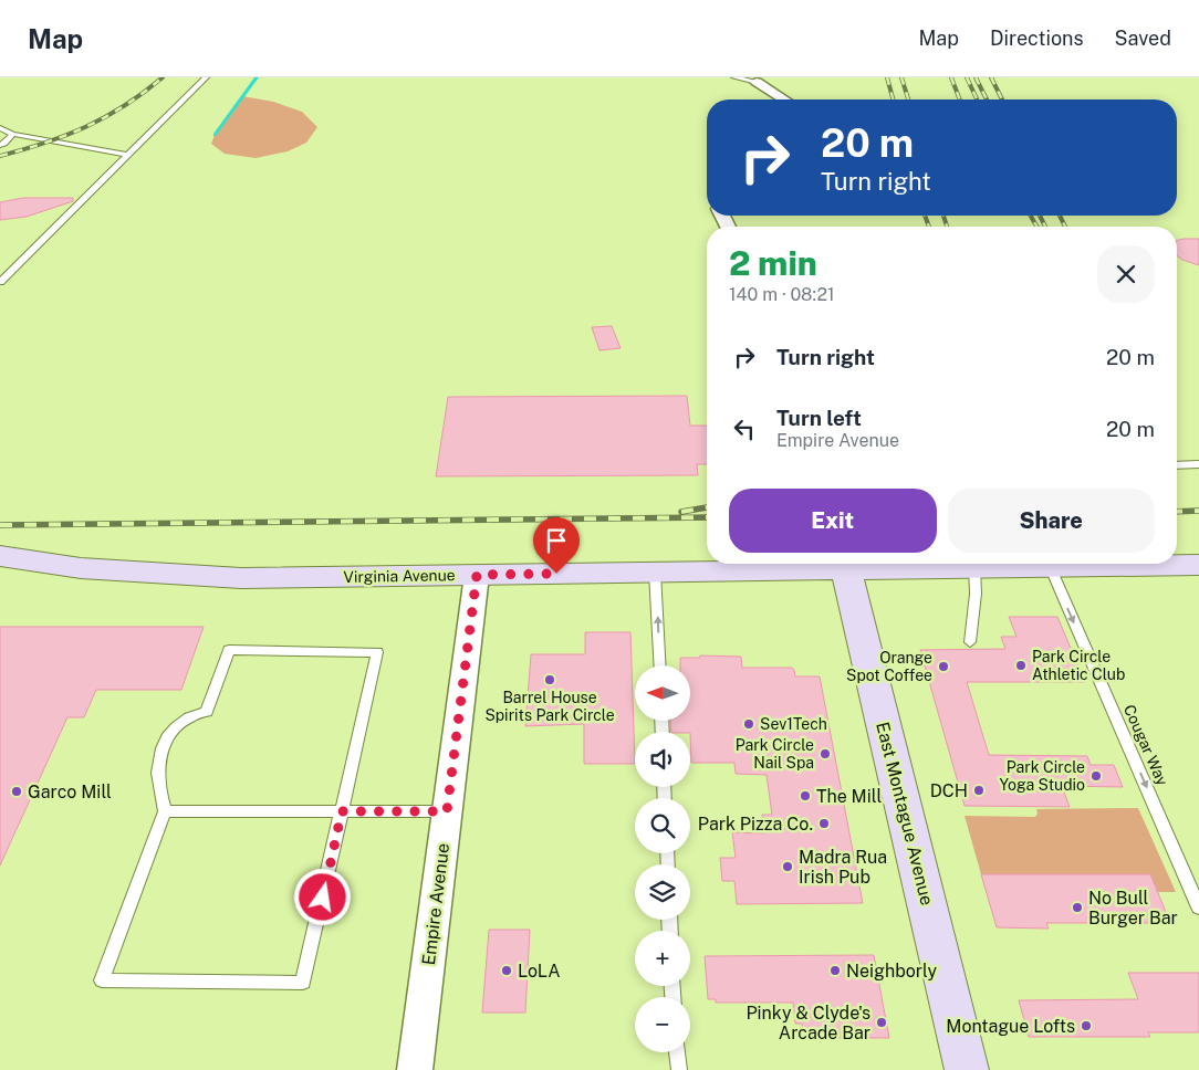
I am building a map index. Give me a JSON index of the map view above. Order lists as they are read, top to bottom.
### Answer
{
  "streets": {
    "street": ["Virginia Avenue", "East Montague Avenue", "Empire Avenue"],
    "lane": ["Cougar Way"]
  },
  "crossings": [
    ["Virginia Avenue", "Cougar Way"],
    ["Virginia Avenue", "East Montague Avenue"],
    ["Virginia Avenue", "Empire Avenue"]
  ],
  "one_way": ["Cougar Way"],
  "places": [
    "Park Circle Athletic Club",
    "Orange Spot Coffee",
    "Barrel House Spirits Park Circle",
    "Sev1Tech",
    "Park Circle Nail Spa",
    "Park Circle Yoga Studio",
    "DCH",
    "Garco Mill",
    "The Mill",
    "Park Pizza Co.",
    "Madra Rua Irish Pub",
    "No Bull Burger Bar",
    "LoLA",
    "Neighborly",
    "Pinky & Clyde's Arcade Bar",
    "Montague Lofts"
  ],
  "north": "left",
  "page": {
    "header": "Map",
    "nav": ["Map", "Directions", "Saved"],
    "turn": ["20 m", "Turn right"],
    "heading": ["2 min", "140 m · 08:21"],
    "list": [
      {
        "name": "Turn right",
        "value": "20 m"
      },
      {
        "name": "Turn left",
        "note": "Empire Avenue",
        "value": "20 m"
      }
    ],
    "buttons": ["Exit", "Share"],
    "map_buttons": ["+", "−"]
  }
}
